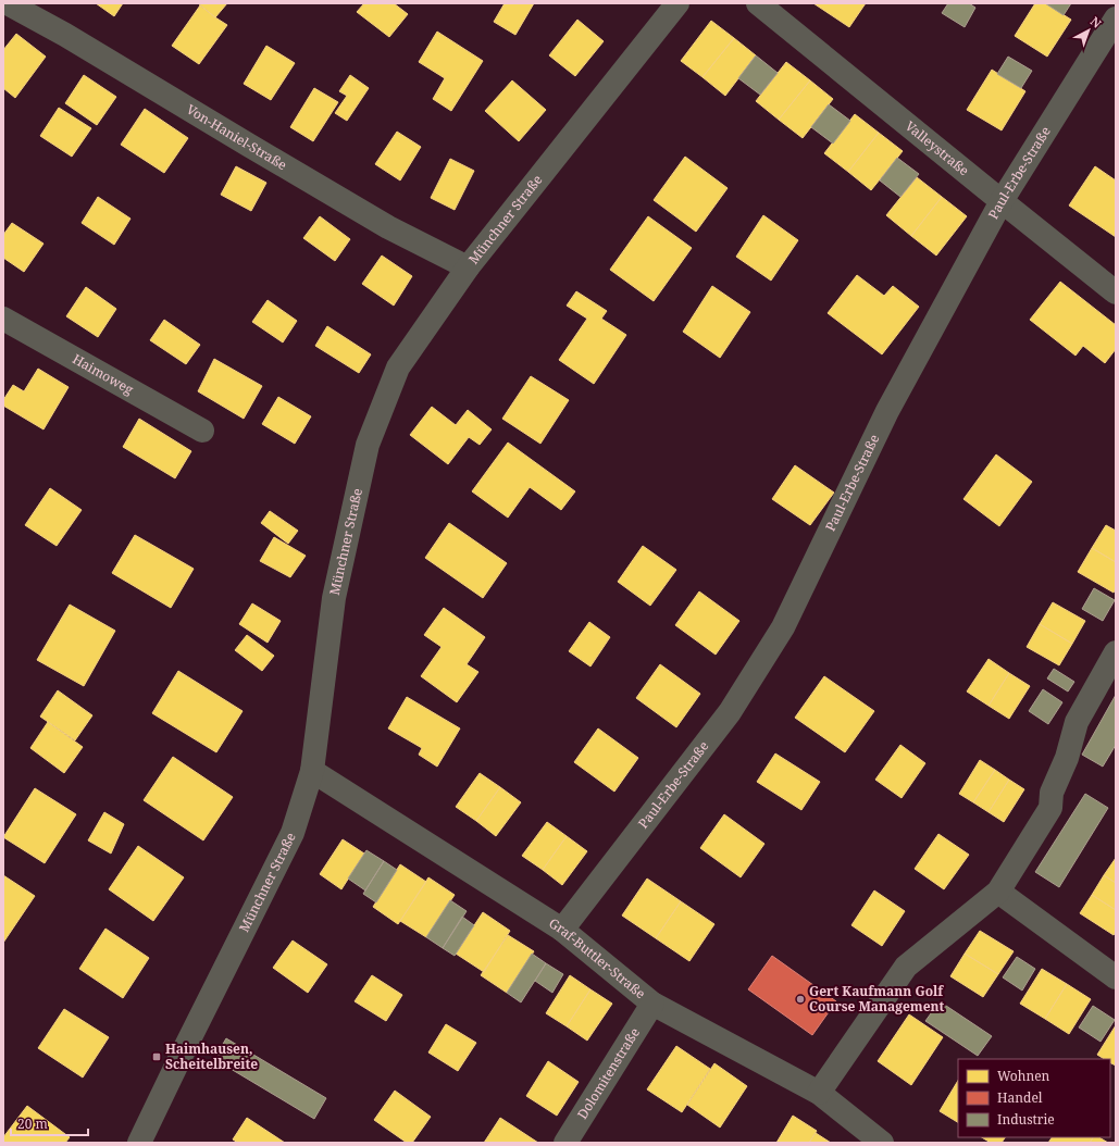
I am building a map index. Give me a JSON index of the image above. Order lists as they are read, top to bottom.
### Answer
{
  "streets": {
    "street": [
      "Von-Haniel-Straße",
      "Valleystraße",
      "Paul-Erbe-Straße",
      "Münchner Straße",
      "Haimoweg",
      "Graf-Buttler-Straße",
      "Dolomitenstraße"
    ]
  },
  "crossings": [
    ["Von-Haniel-Straße", "Münchner Straße"],
    ["Valleystraße", "Paul-Erbe-Straße"],
    ["Paul-Erbe-Straße", "Graf-Buttler-Straße"],
    ["Münchner Straße", "Graf-Buttler-Straße"],
    ["Graf-Buttler-Straße", "Dolomitenstraße"]
  ],
  "places": {
    "other": ["Gert Kaufmann Golf Course Management"],
    "transit": ["Haimhausen, Scheitelbreite"]
  },
  "legend": ["Wohnen", "Handel", "Industrie"],
  "scale_bar": "20 m",
  "north": "top right"
}
